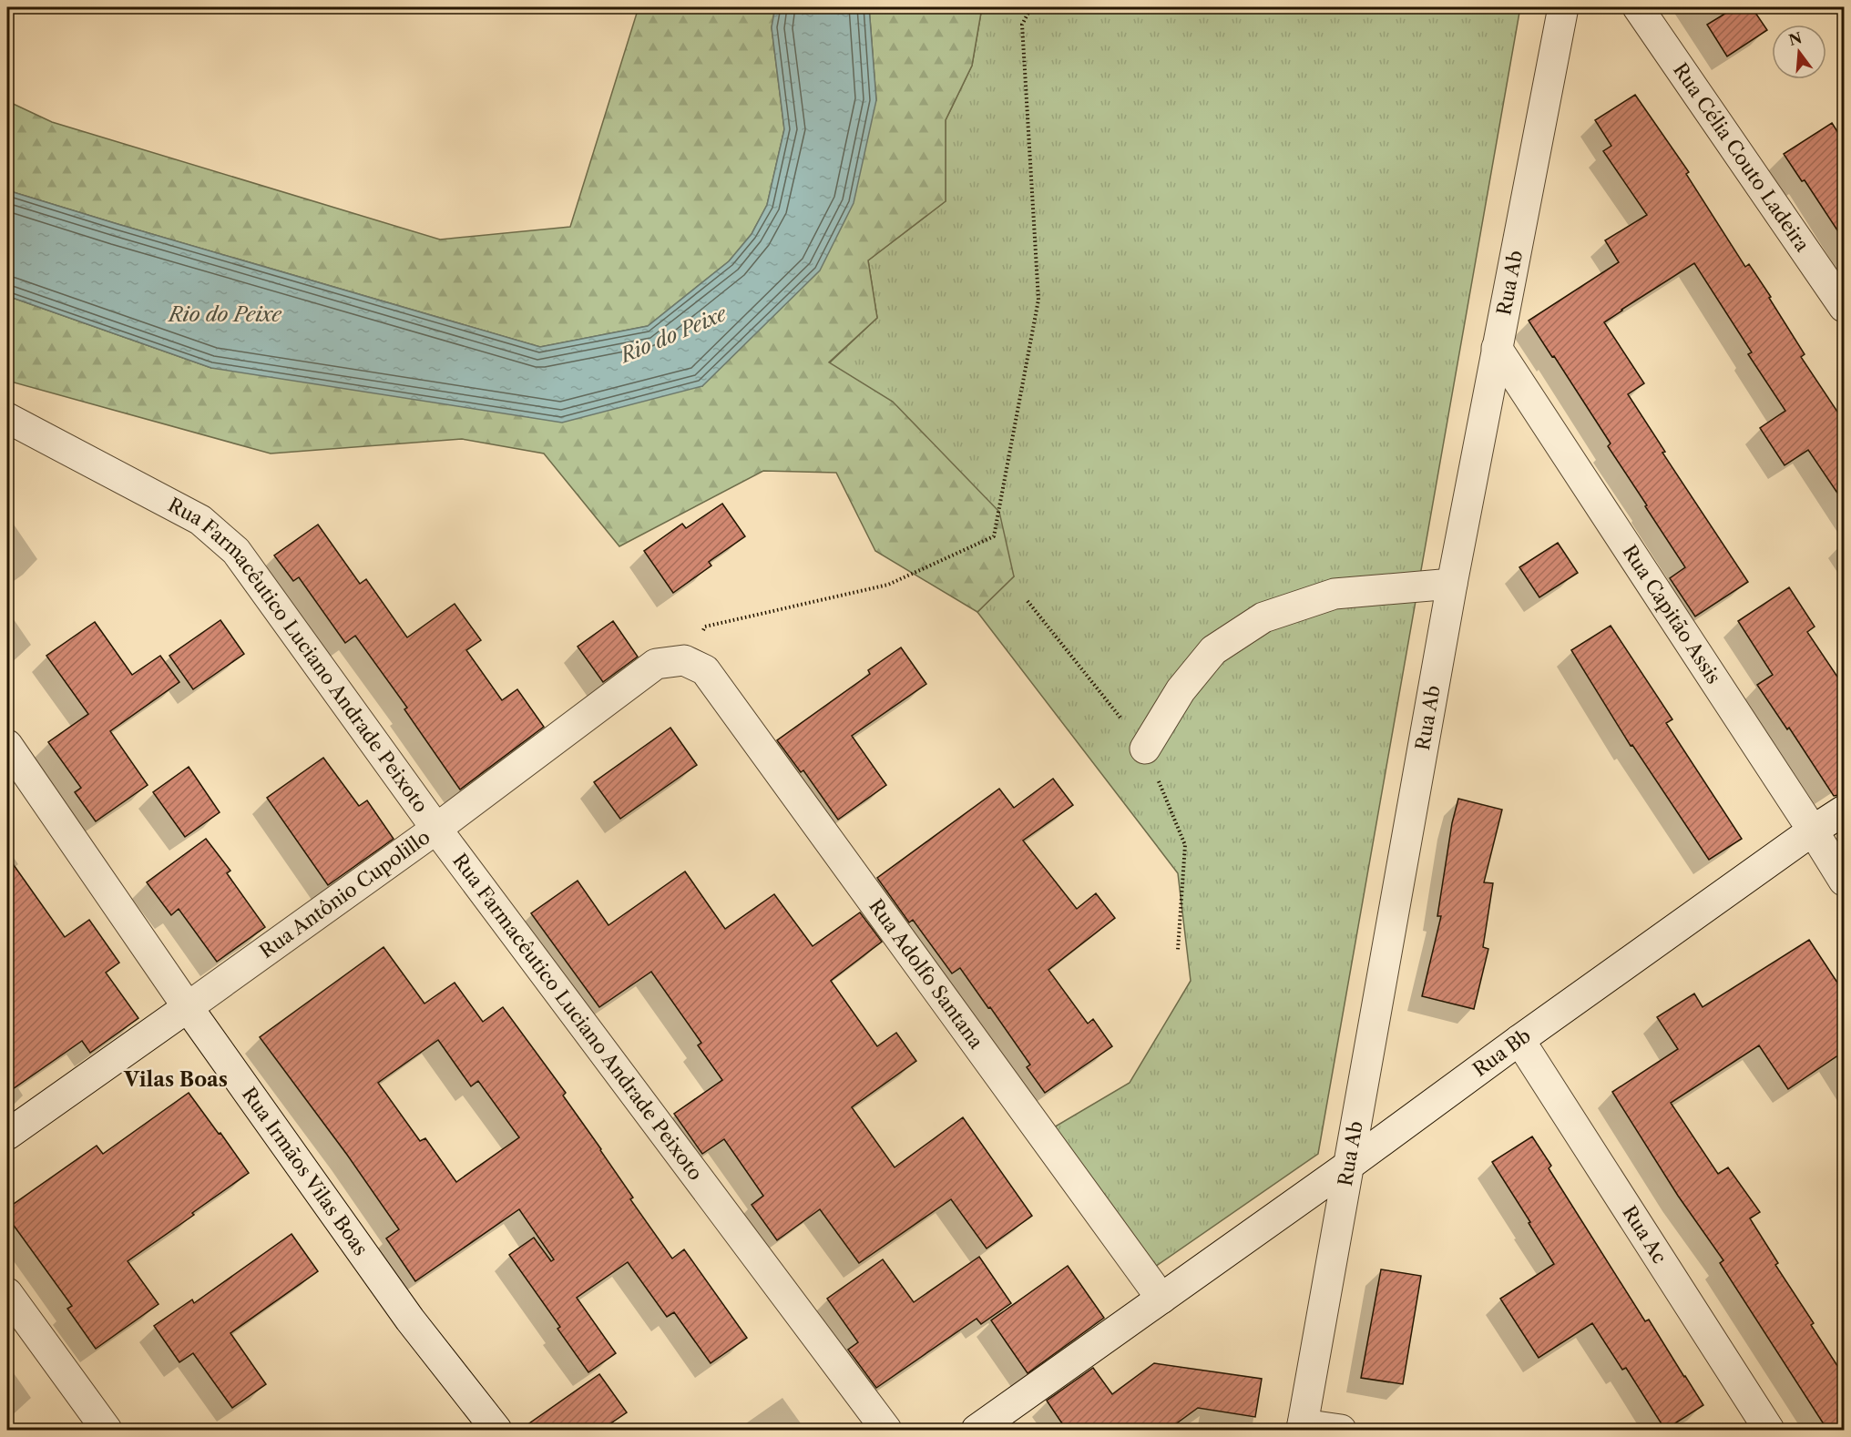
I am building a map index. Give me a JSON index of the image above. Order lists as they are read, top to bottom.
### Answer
{
  "streets": {
    "street": [
      "Rua Célia Couto Ladeira",
      "Rua Ab",
      "Rua Capitão Assis",
      "Rua Farmacêutico Luciano Andrade Peixoto",
      "Rua Antônio Cupolillo",
      "Rua Adolfo Santana",
      "Rua Bb",
      "Rua Irmãos Vilas Boas",
      "Rua Ac"
    ]
  },
  "crossings": [
    ["Rua Ab", "Rua Capitão Assis"],
    ["Rua Ab", "Rua Bb"],
    ["Rua Capitão Assis", "Rua Bb"],
    ["Rua Farmacêutico Luciano Andrade Peixoto", "Rua Antônio Cupolillo"],
    ["Rua Antônio Cupolillo", "Rua Adolfo Santana"],
    ["Rua Antônio Cupolillo", "Rua Irmãos Vilas Boas"],
    ["Rua Adolfo Santana", "Rua Bb"],
    ["Rua Bb", "Rua Ac"]
  ],
  "districts": ["Vilas Boas"],
  "water": ["Rio do Peixe"],
  "north": "top"
}
